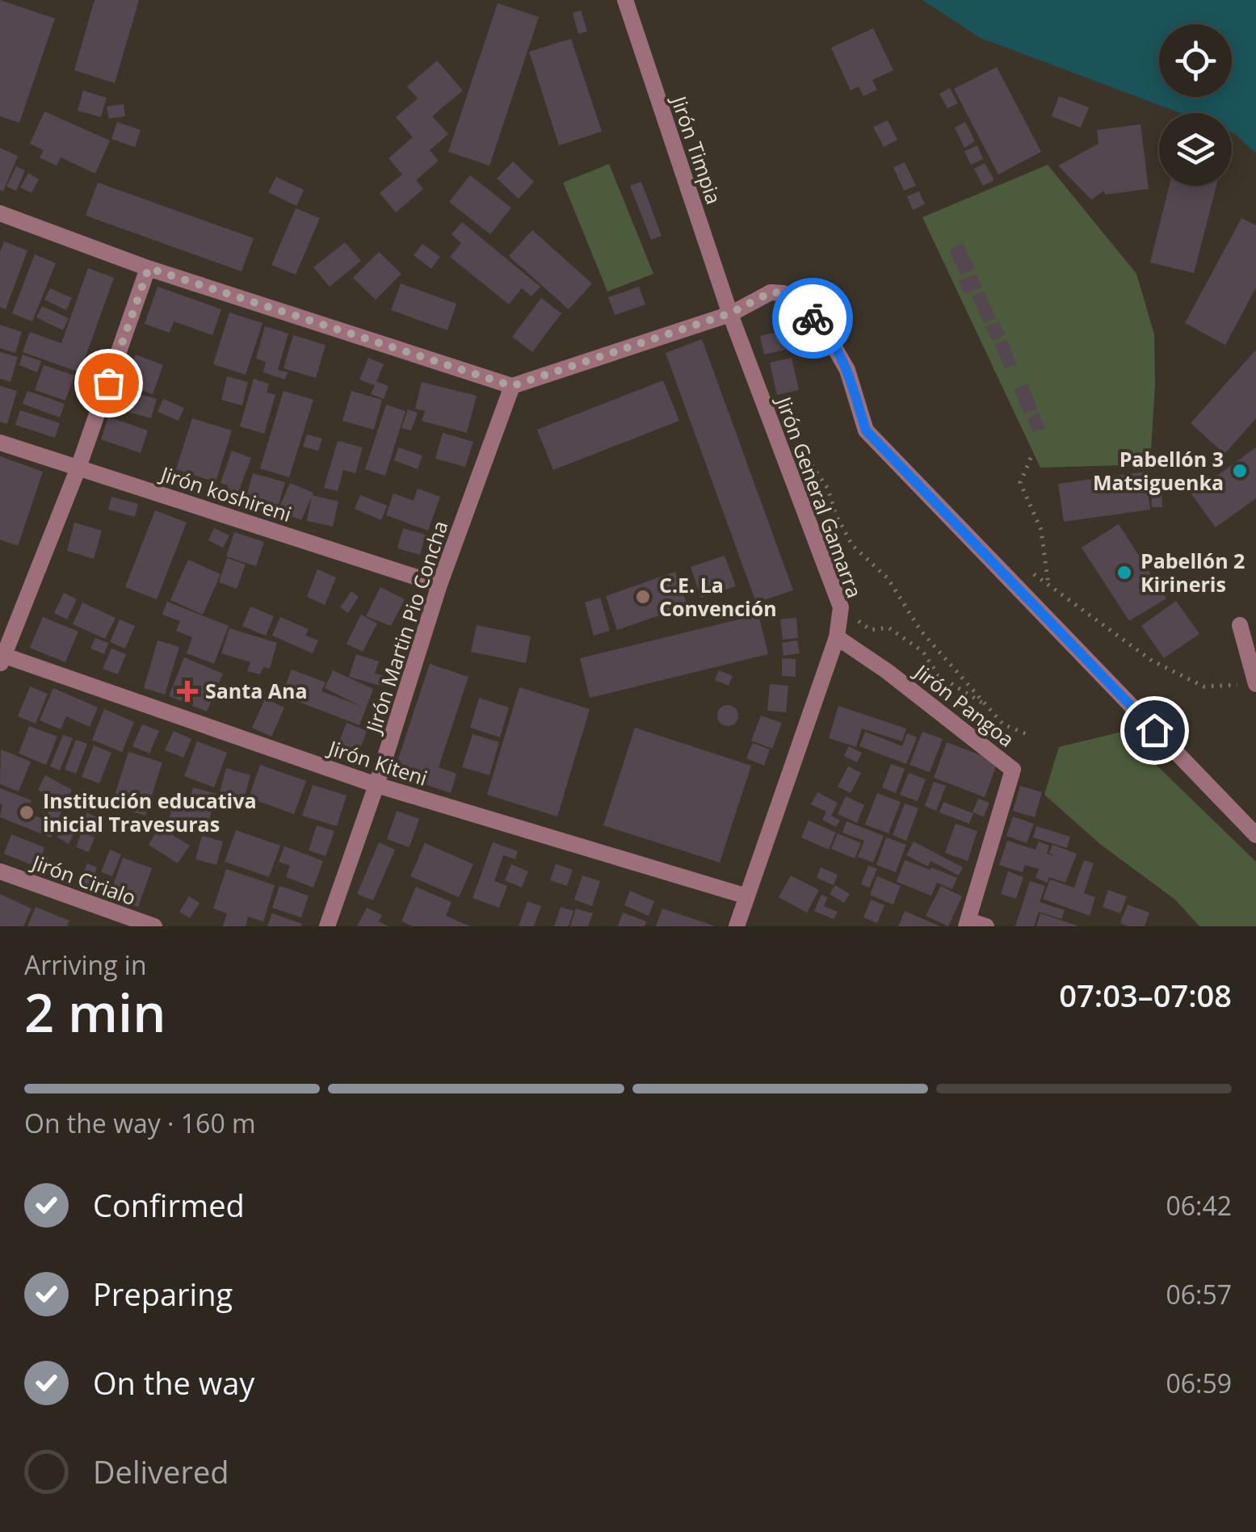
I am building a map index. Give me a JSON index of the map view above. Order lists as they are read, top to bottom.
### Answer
{
  "streets": {
    "street": [
      "Jirón Timpia",
      "Jirón koshireni",
      "Jirón General Gamarra",
      "Jirón Martin Pio Concha",
      "Jirón Pangoa",
      "Jirón Kiteni",
      "Jirón Cirialo"
    ]
  },
  "crossings": [
    ["Jirón Timpia", "Jirón General Gamarra"],
    ["Jirón koshireni", "Jirón Martin Pio Concha"],
    ["Jirón General Gamarra", "Jirón Pangoa"],
    ["Jirón General Gamarra", "Jirón Kiteni"],
    ["Jirón Martin Pio Concha", "Jirón Kiteni"]
  ],
  "places": {
    "other": [
      "Pabellón 3 Matsiguenka",
      "Pabellón 2 Kirineris",
      "C.E. La Convención",
      "Institución educativa inicial Travesuras"
    ],
    "health": ["Santa Ana"]
  },
  "page": {
    "heading": ["2 min", "Arriving in", "07:03–07:08"],
    "bar": "On the way · 160 m",
    "list": [
      ["Confirmed", "06:42"],
      ["Preparing", "06:57"],
      ["On the way", "06:59"],
      "Delivered"
    ]
  }
}
